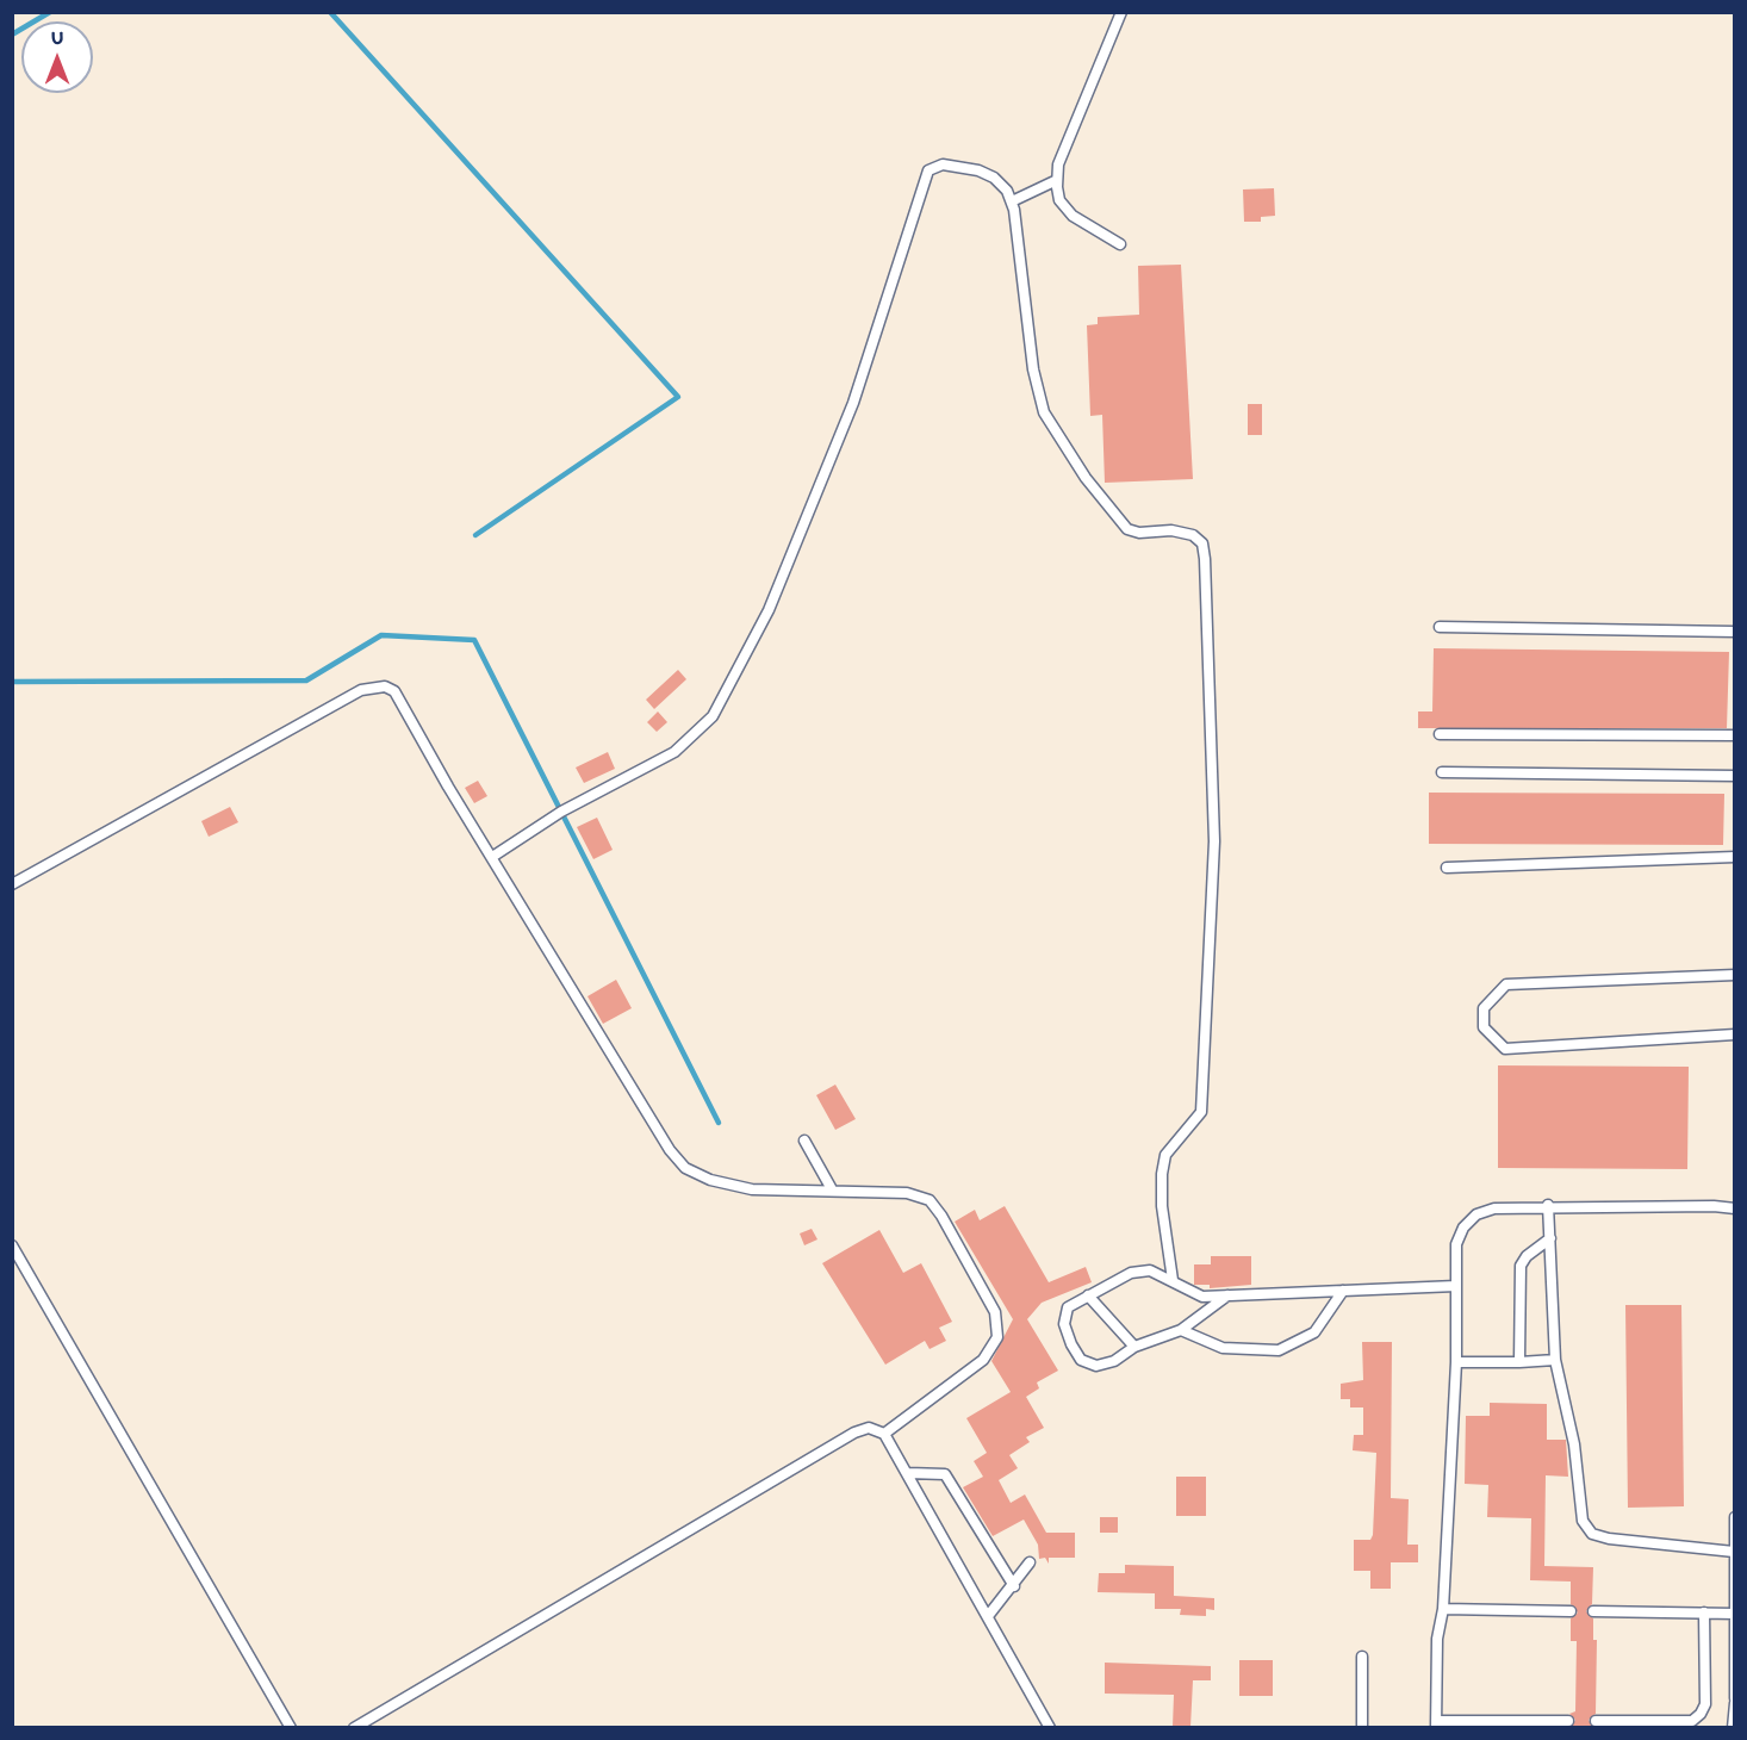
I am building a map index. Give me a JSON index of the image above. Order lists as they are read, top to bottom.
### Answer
{
  "north": "top"
}
